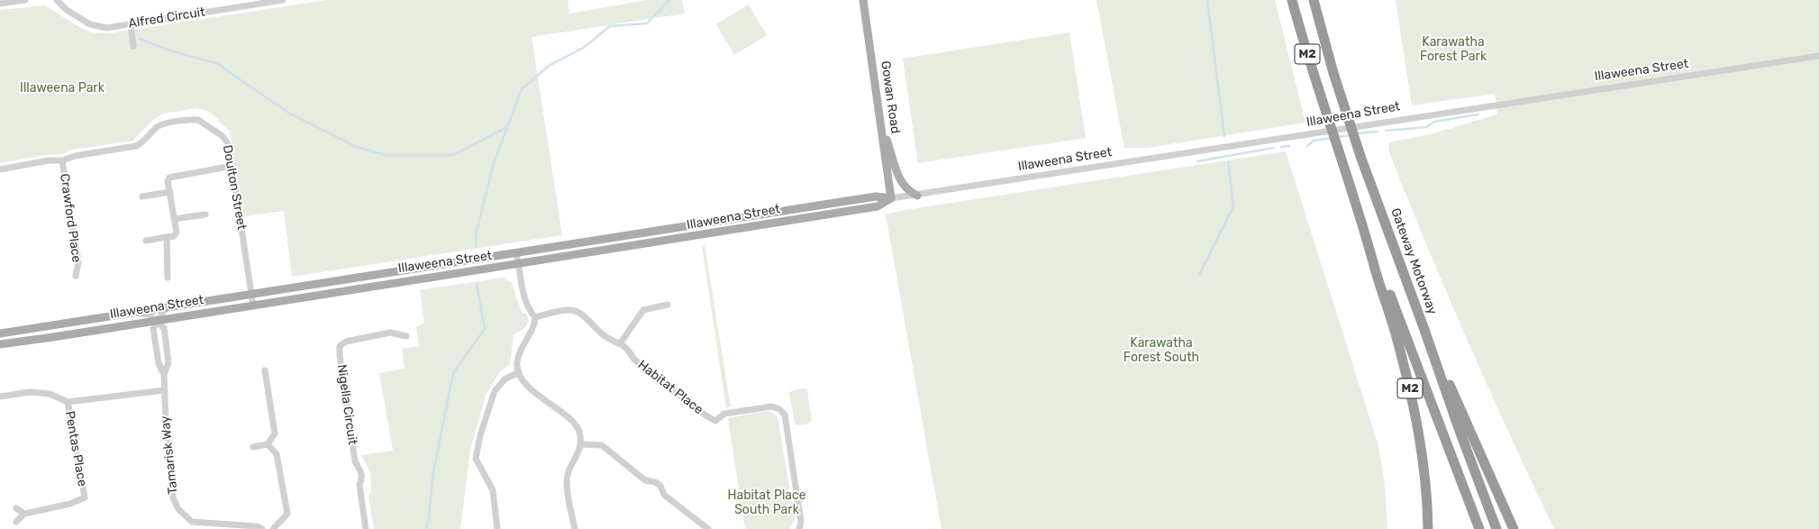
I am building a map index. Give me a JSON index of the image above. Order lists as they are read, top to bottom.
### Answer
{
  "streets": {
    "highway": ["M2", "Gateway Motorway"],
    "main road": ["Illaweena Street", "Gowan Road"],
    "street": [
      "Alfred Circuit",
      "Doulton Street",
      "Crawford Place",
      "Habitat Place",
      "Nigella Circuit",
      "Pentas Place",
      "Tamarisk Way"
    ]
  },
  "crossings": [
    ["Illaweena Street", "Gowan Road"],
    ["Illaweena Street", "Doulton Street"],
    ["Doulton Street", "Crawford Place"]
  ],
  "parks": [
    "Karawatha Forest Park",
    "Illaweena Park",
    "Karawatha Forest South",
    "Habitat Place South Park"
  ]
}
